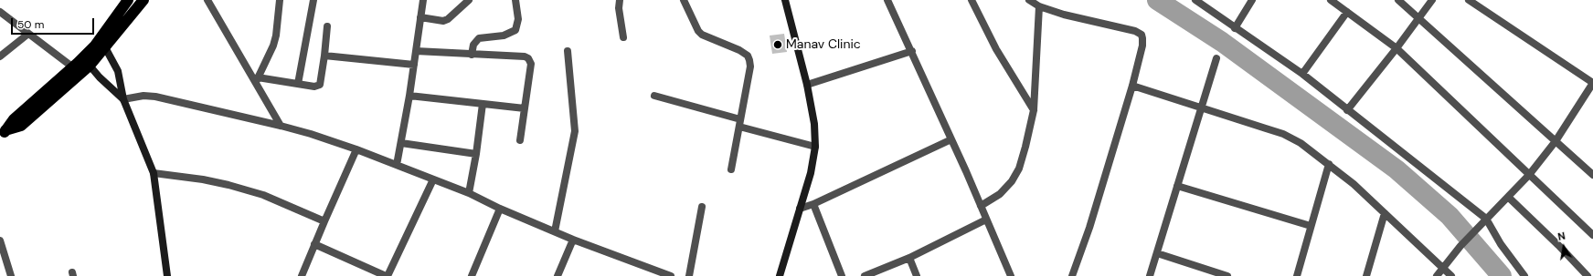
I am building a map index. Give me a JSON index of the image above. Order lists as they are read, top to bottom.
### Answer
{
  "places": ["Manav Clinic"],
  "scale_bar": "50 m",
  "north": "top"
}
